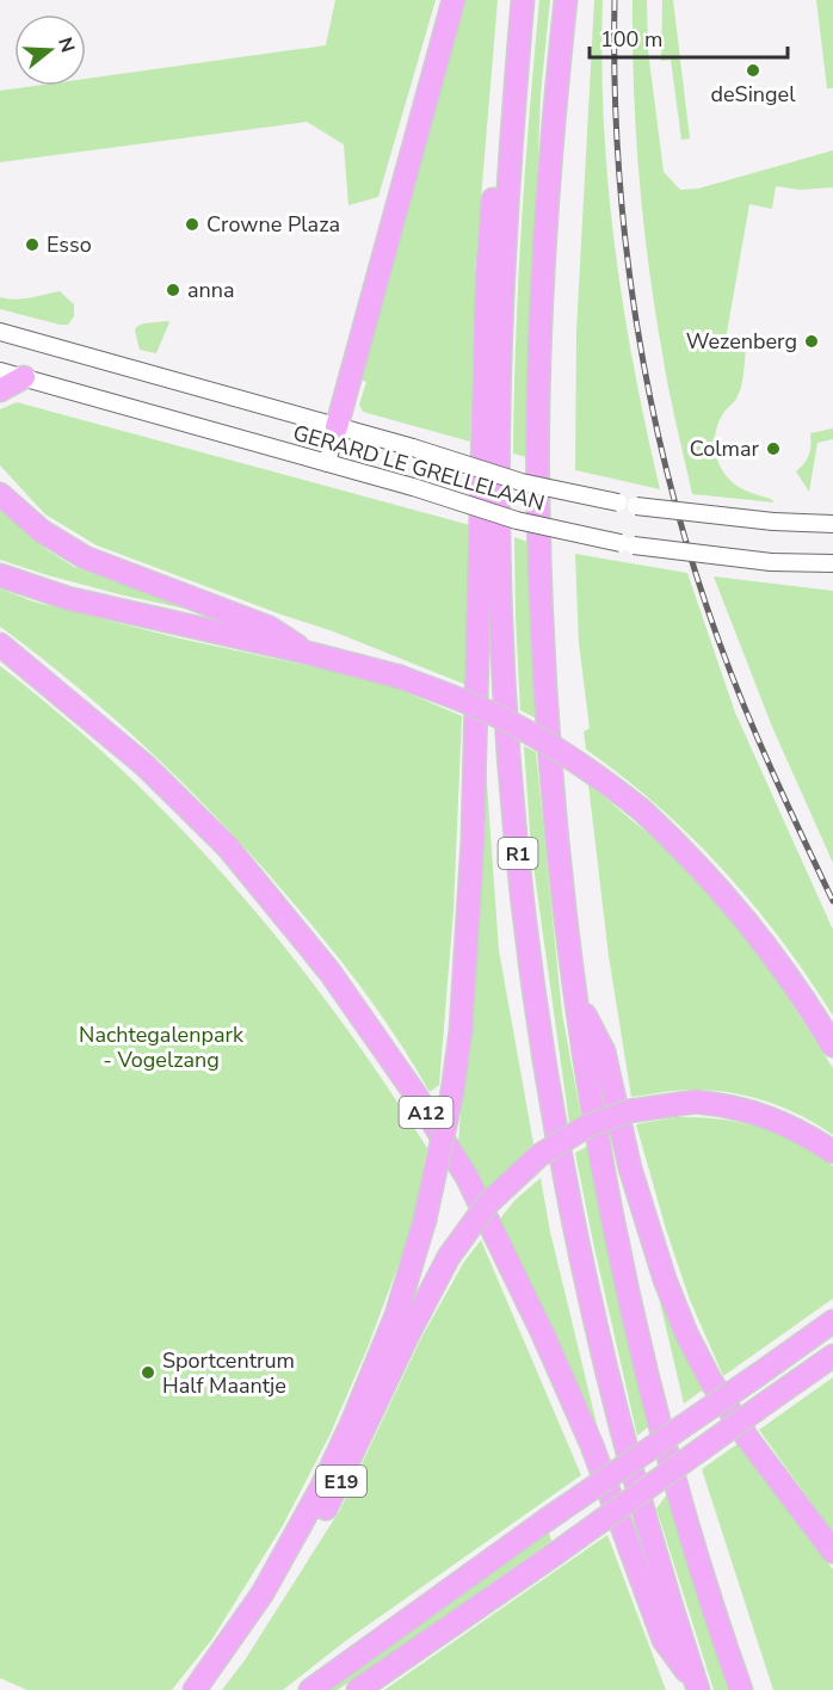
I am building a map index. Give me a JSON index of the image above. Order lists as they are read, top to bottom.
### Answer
{
  "streets": {
    "highway": ["R1", "A12", "E19"],
    "street": ["GERARD LE GRELLELAAN"]
  },
  "crossings": [
    ["R1", "A12"]
  ],
  "parks": ["Nachtegalenpark - Vogelzang"],
  "places": [
    "deSingel",
    "Crowne Plaza",
    "Esso",
    "anna",
    "Wezenberg",
    "Colmar",
    "Sportcentrum Half Maantje"
  ],
  "scale_bar": "100 m",
  "north": "right"
}
